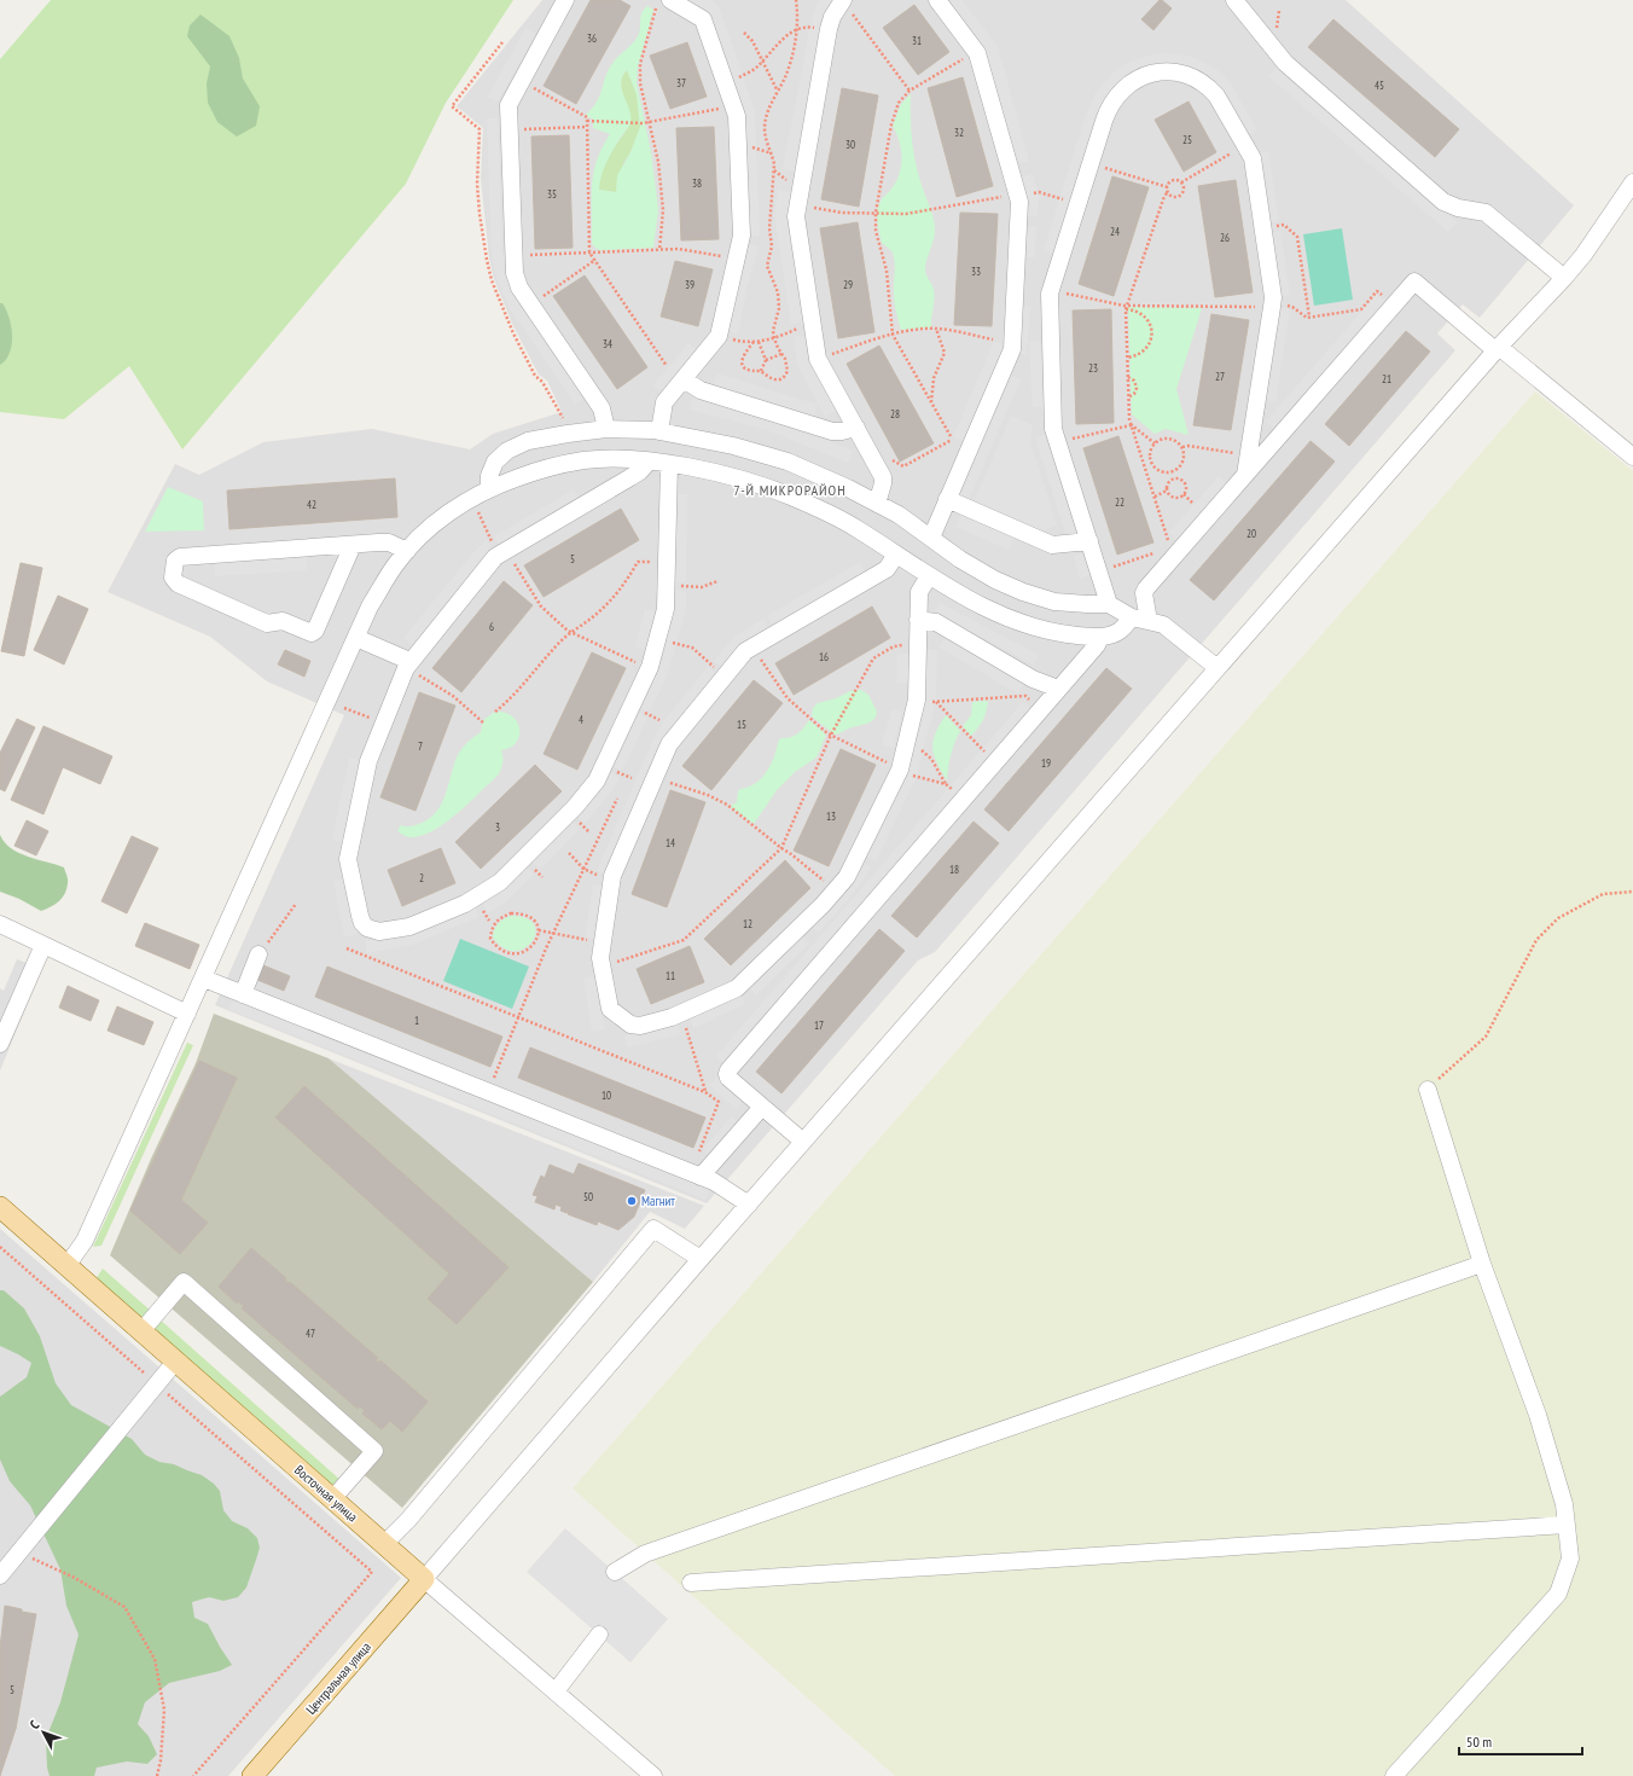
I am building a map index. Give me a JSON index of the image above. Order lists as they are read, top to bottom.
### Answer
{
  "streets": {
    "main road": ["Восточная улица", "Центральная улица"]
  },
  "crossings": [
    ["Восточная улица", "Центральная улица"]
  ],
  "districts": ["7-Й МИКРОРАЙОН"],
  "places": ["Магнит"],
  "house_numbers": [
    "36",
    "31",
    "37",
    "45",
    "32",
    "25",
    "30",
    "38",
    "35",
    "24",
    "26",
    "33",
    "39",
    "29",
    "34",
    "23",
    "27",
    "21",
    "28",
    "22",
    "42",
    "20",
    "5",
    "6",
    "16",
    "4",
    "15",
    "7",
    "19",
    "13",
    "3",
    "14",
    "18",
    "2",
    "12",
    "11",
    "1",
    "17",
    "10",
    "50",
    "47",
    "5"
  ],
  "scale_bar": "50 m",
  "north": "top left"
}
